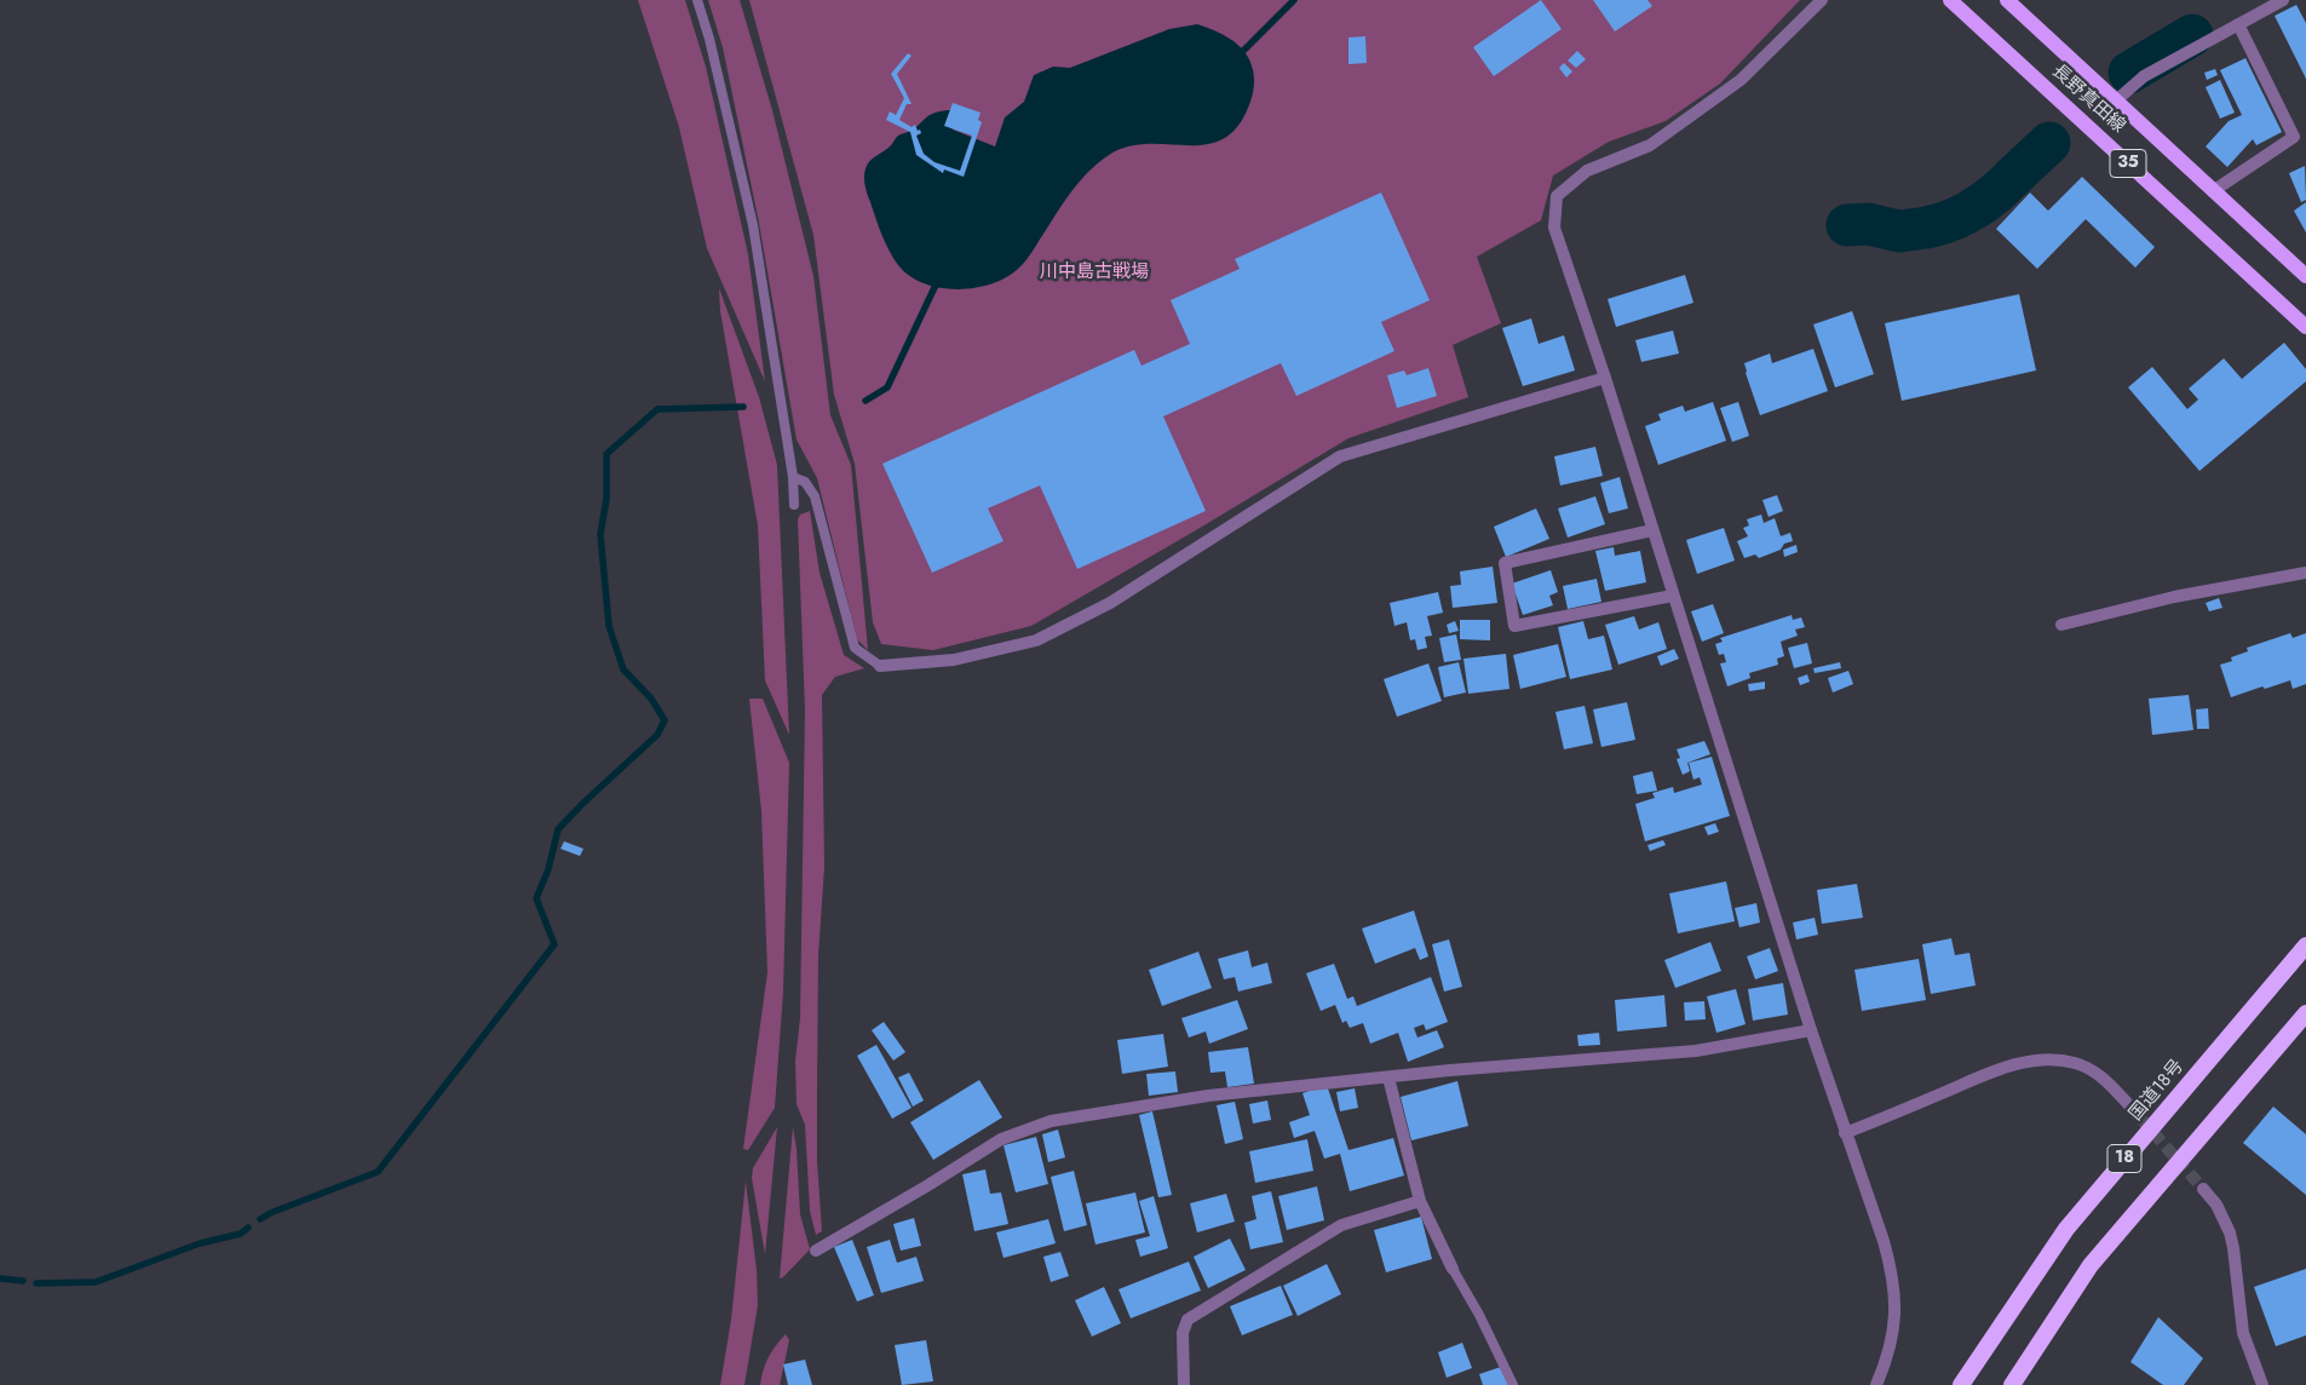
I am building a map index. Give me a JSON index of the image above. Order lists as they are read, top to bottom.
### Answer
{
  "streets": {
    "highway": ["国道18号", "18"],
    "main road": ["長野真田線", "35"]
  },
  "parks": ["川中島古戦場"]
}
